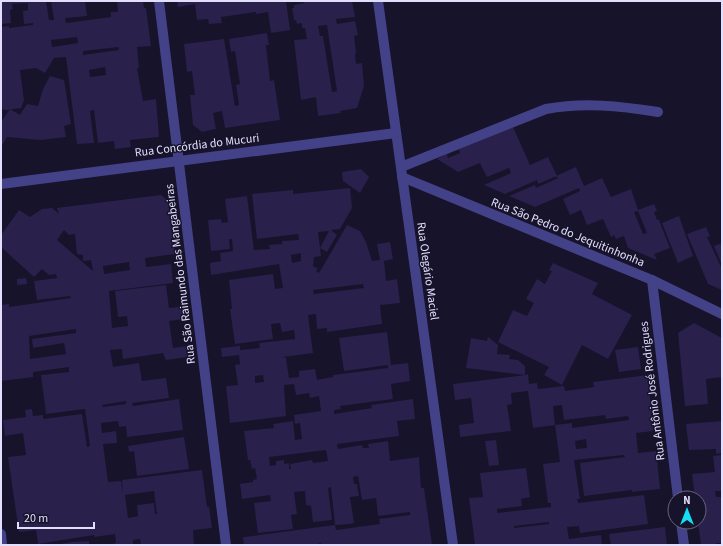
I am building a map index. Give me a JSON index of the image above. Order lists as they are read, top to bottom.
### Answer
{
  "streets": {
    "street": [
      "Rua Concórdia do Mucuri",
      "Rua São Pedro do Jequitinhonha",
      "Rua Olegário Maciel",
      "Rua São Raimundo das Mangabeiras",
      "Rua Antônio José Rodrigues"
    ]
  },
  "crossings": [
    ["Rua Concórdia do Mucuri", "Rua Olegário Maciel"],
    ["Rua Concórdia do Mucuri", "Rua São Raimundo das Mangabeiras"],
    ["Rua São Pedro do Jequitinhonha", "Rua Olegário Maciel"],
    ["Rua São Pedro do Jequitinhonha", "Rua Antônio José Rodrigues"]
  ],
  "scale_bar": "20 m",
  "north": "top"
}
